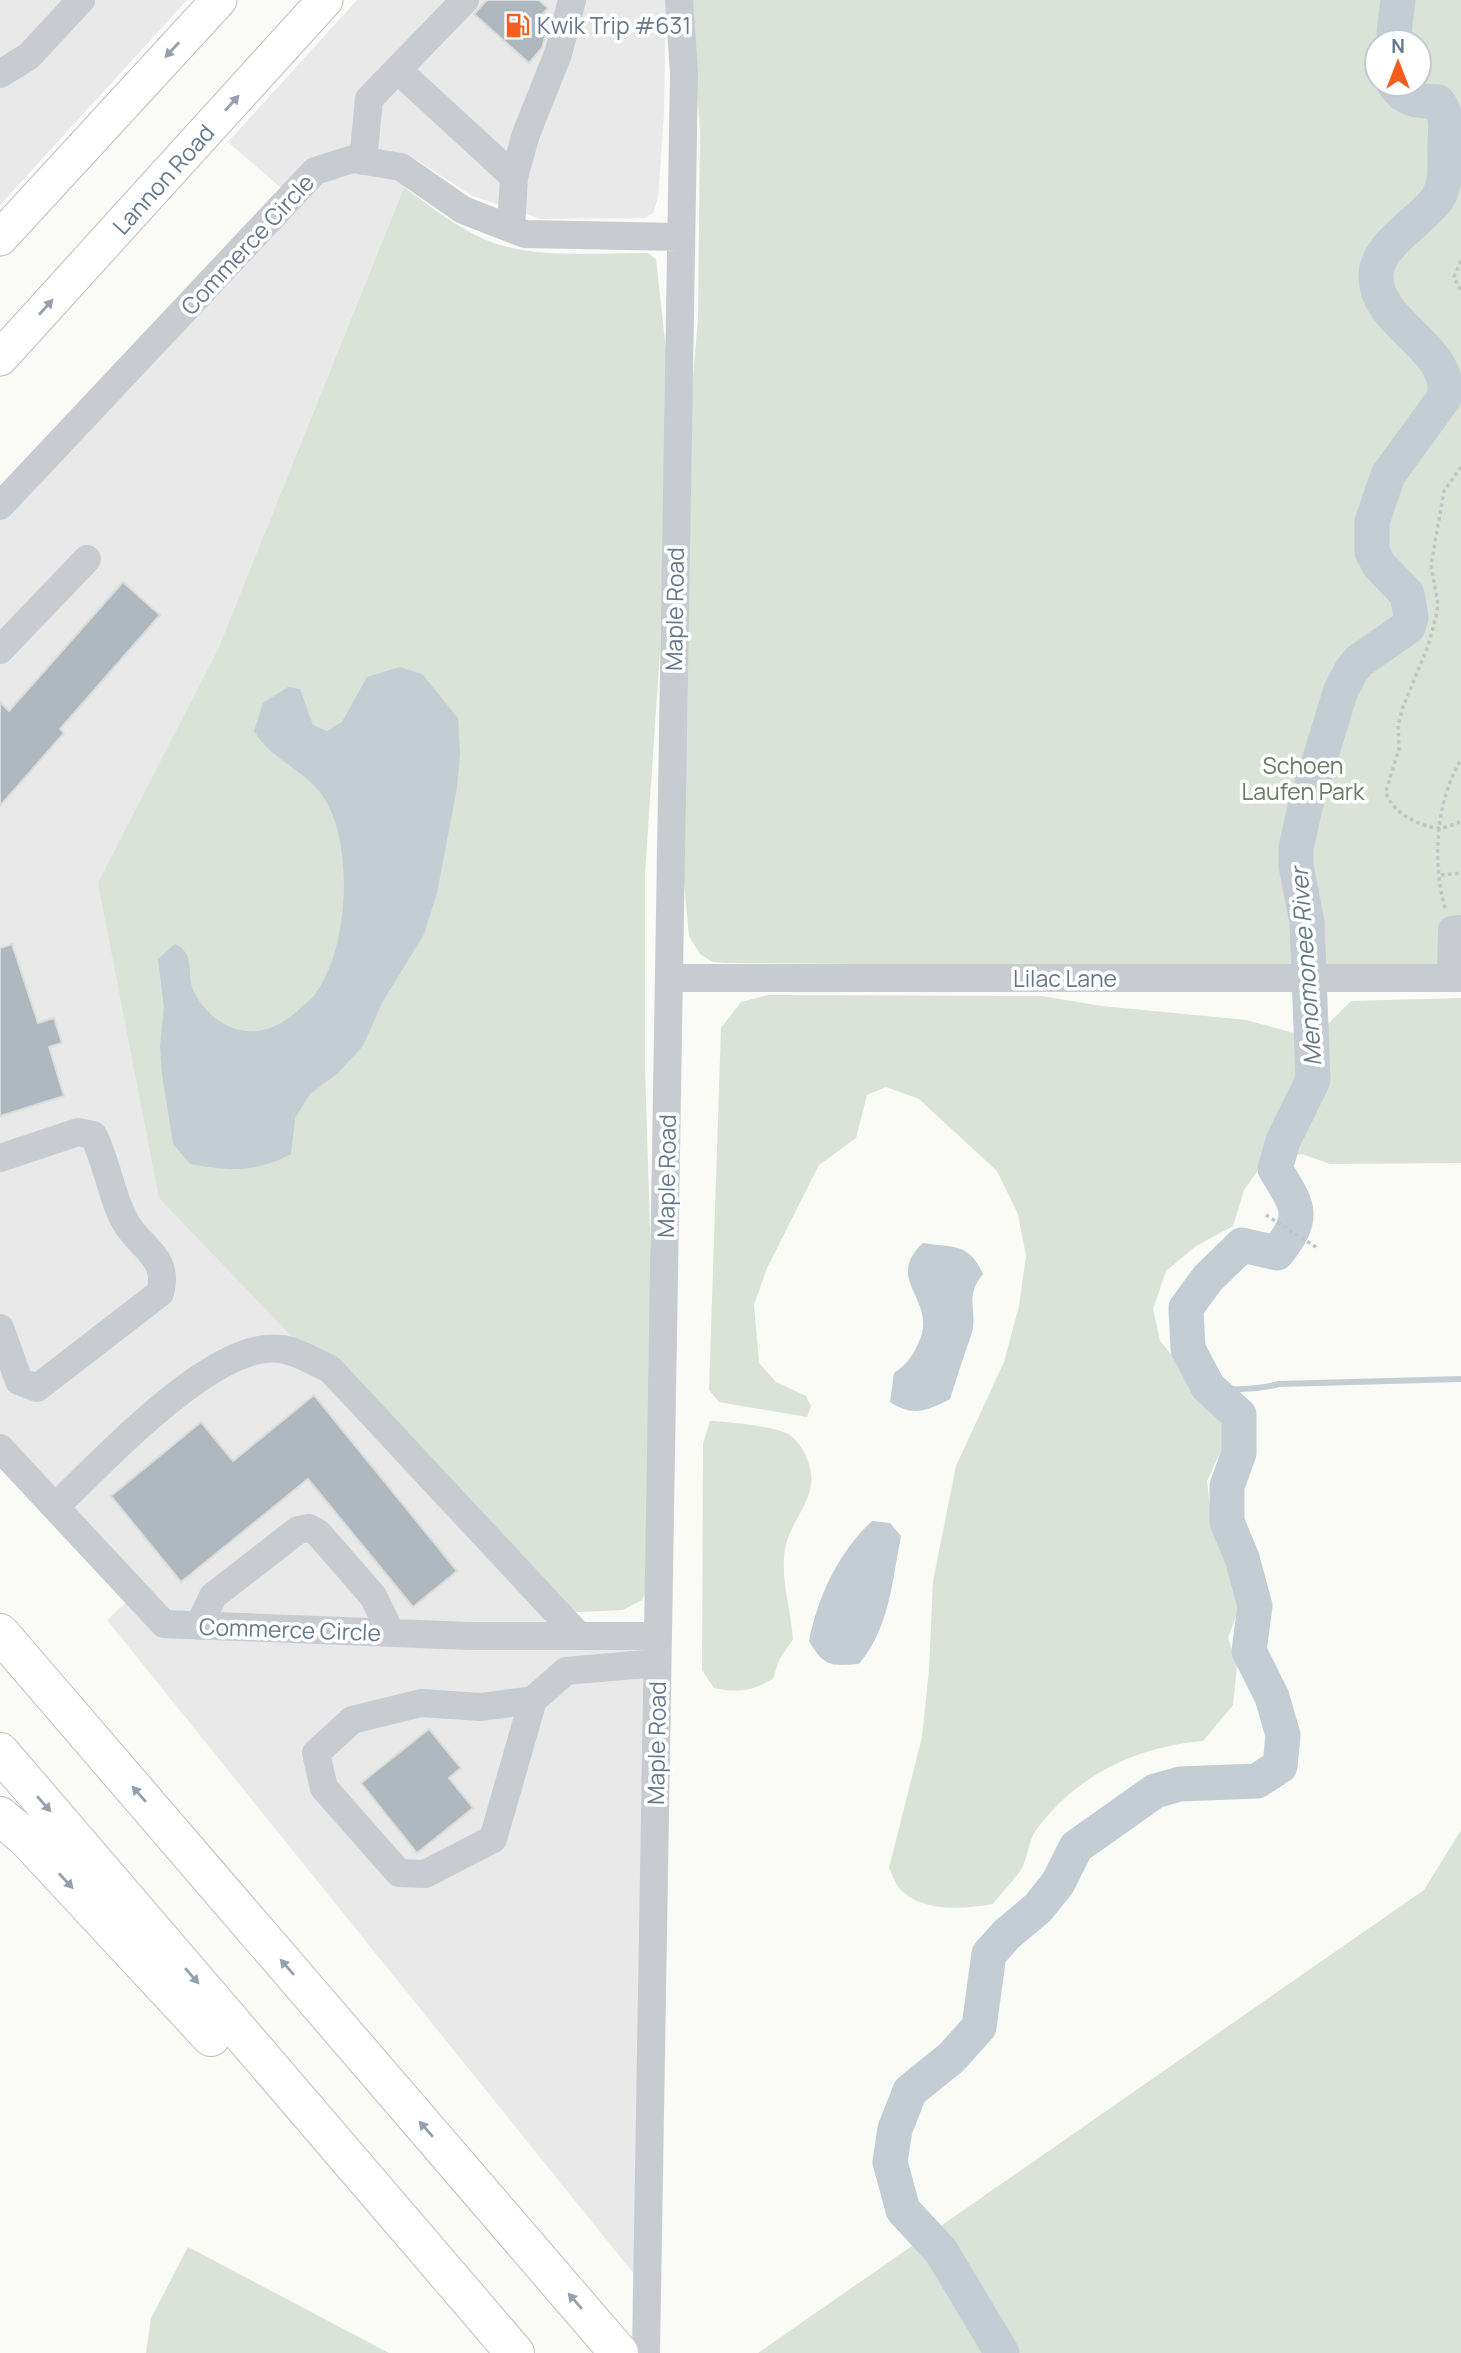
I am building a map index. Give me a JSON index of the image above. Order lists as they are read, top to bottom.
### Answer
{
  "streets": {
    "main road": ["Lannon Road"],
    "street": ["Commerce Circle", "Maple Road", "Lilac Lane"]
  },
  "crossings": [
    ["Commerce Circle", "Maple Road"],
    ["Maple Road", "Lilac Lane"]
  ],
  "water": ["Menomonee River"],
  "parks": ["Schoen Laufen Park"],
  "places": {
    "fuel station": ["Kwik Trip #631"]
  },
  "north": "top"
}
